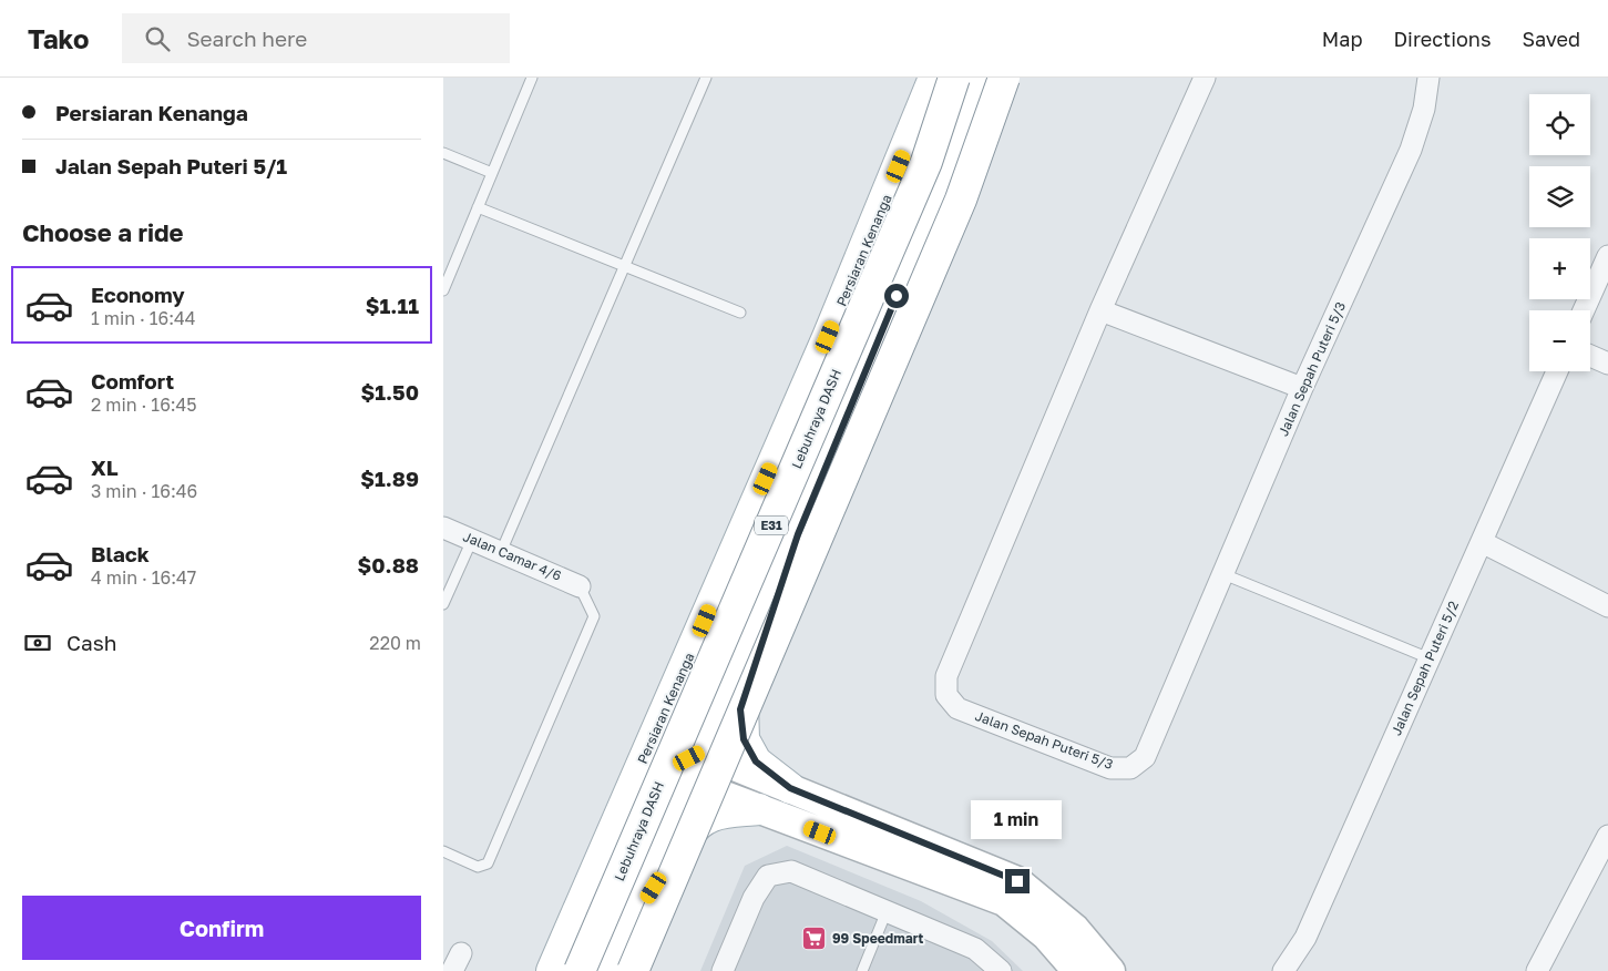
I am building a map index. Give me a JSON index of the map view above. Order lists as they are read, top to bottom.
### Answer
{
  "streets": {
    "main road": ["Persiaran Kenanga", "Lebuhraya DASH", "E31"],
    "street": ["Jalan Sepah Puteri 5/3", "Jalan Camar 4/6", "Jalan Sepah Puteri 5/2"]
  },
  "places": {
    "supermarket": ["99 Speedmart"]
  },
  "page": {
    "header": "Tako",
    "search": "Search here",
    "nav": ["Map", "Directions", "Saved"],
    "banner": ["Persiaran Kenanga", "Jalan Sepah Puteri 5/1"],
    "map_buttons": ["+", "−"],
    "heading": "Choose a ride",
    "list": [
      {
        "name": "Economy",
        "note": "1 min · 16:44",
        "value": "$1.11"
      },
      {
        "name": "Comfort",
        "note": "2 min · 16:45",
        "value": "$1.50"
      },
      {
        "name": "XL",
        "note": "3 min · 16:46",
        "value": "$1.89"
      },
      {
        "name": "Black",
        "note": "4 min · 16:47",
        "value": "$0.88"
      }
    ],
    "pay": ["Cash", "220 m"],
    "bubble": "1 min",
    "buttons": "Confirm"
  }
}
